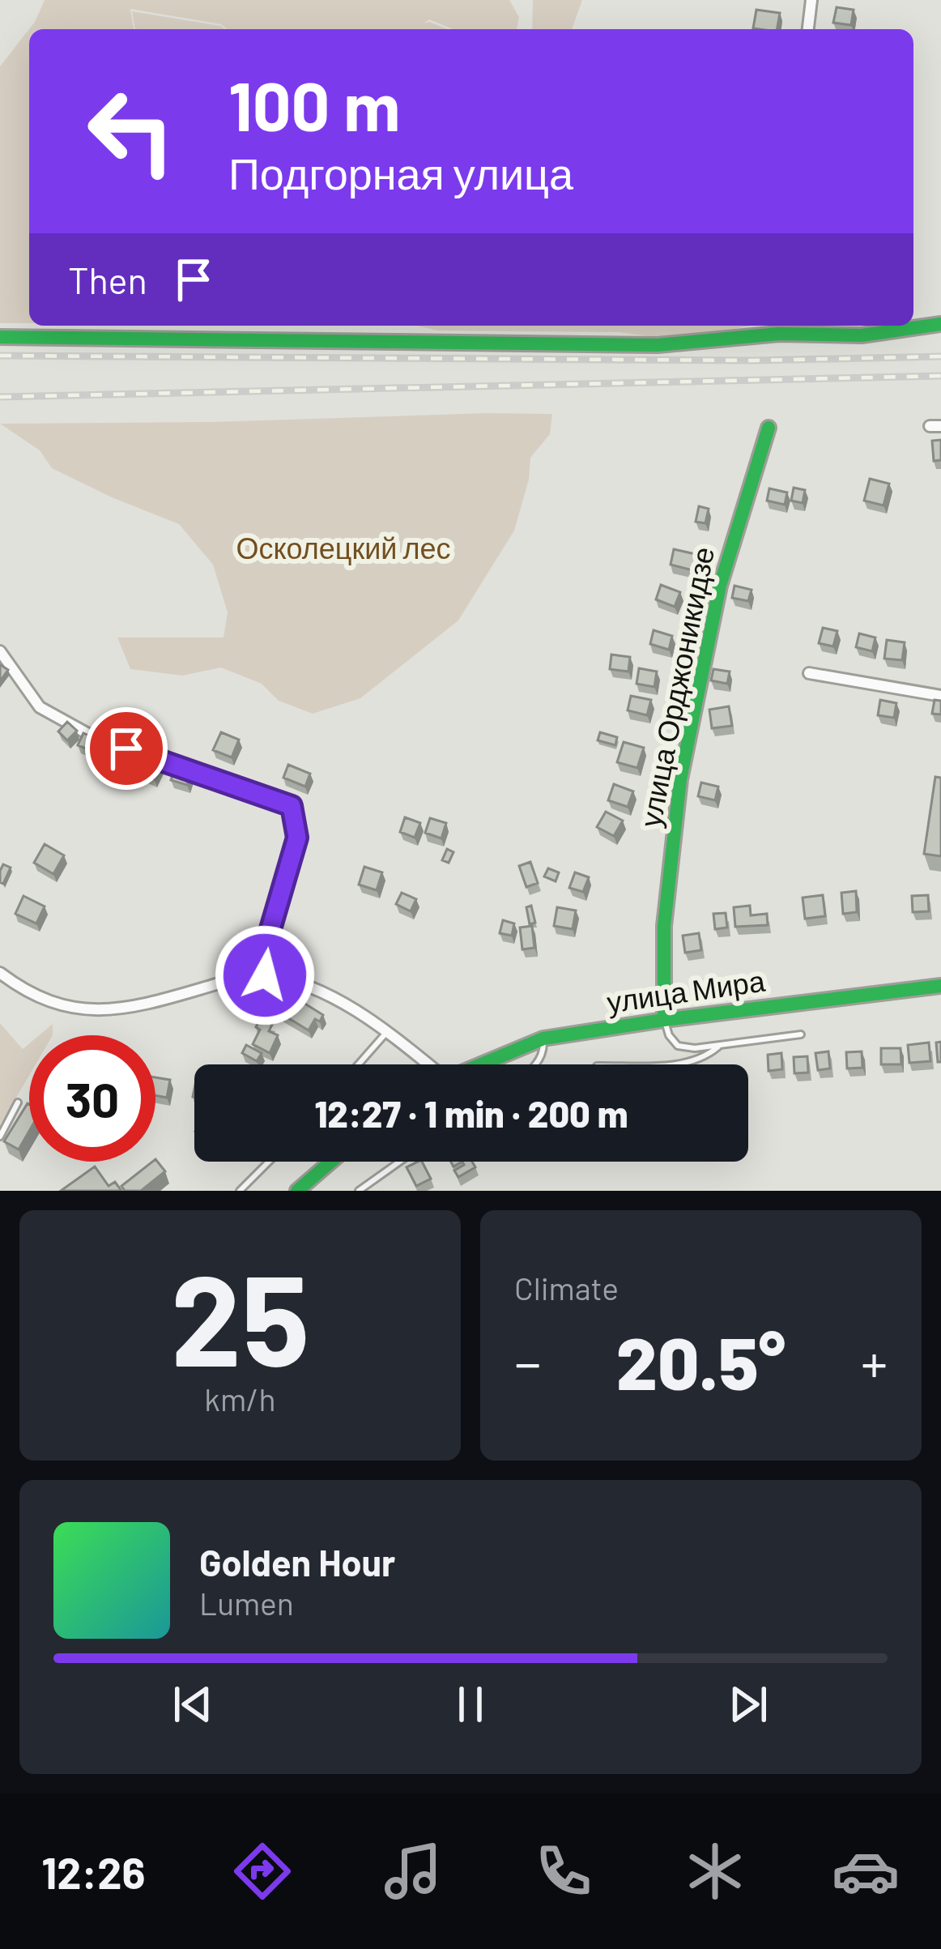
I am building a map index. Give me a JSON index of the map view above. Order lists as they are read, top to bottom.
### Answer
{
  "streets": {
    "street": ["улица Орджоникидзе", "улица Мира"]
  },
  "crossings": [
    ["улица Орджоникидзе", "улица Мира"]
  ],
  "parks": ["Осколецкий лес"],
  "page": {
    "turn": ["100 m", "Подгорная улица"],
    "then": "Then",
    "limit": "30",
    "trip": "12:27 · 1 min · 200 m",
    "tile": [
      ["25", "km/h"],
      "Climate"
    ],
    "heat": ["−", "20.5°", "+"],
    "song": ["Golden Hour", "Lumen"],
    "tabs": "12:26"
  }
}
